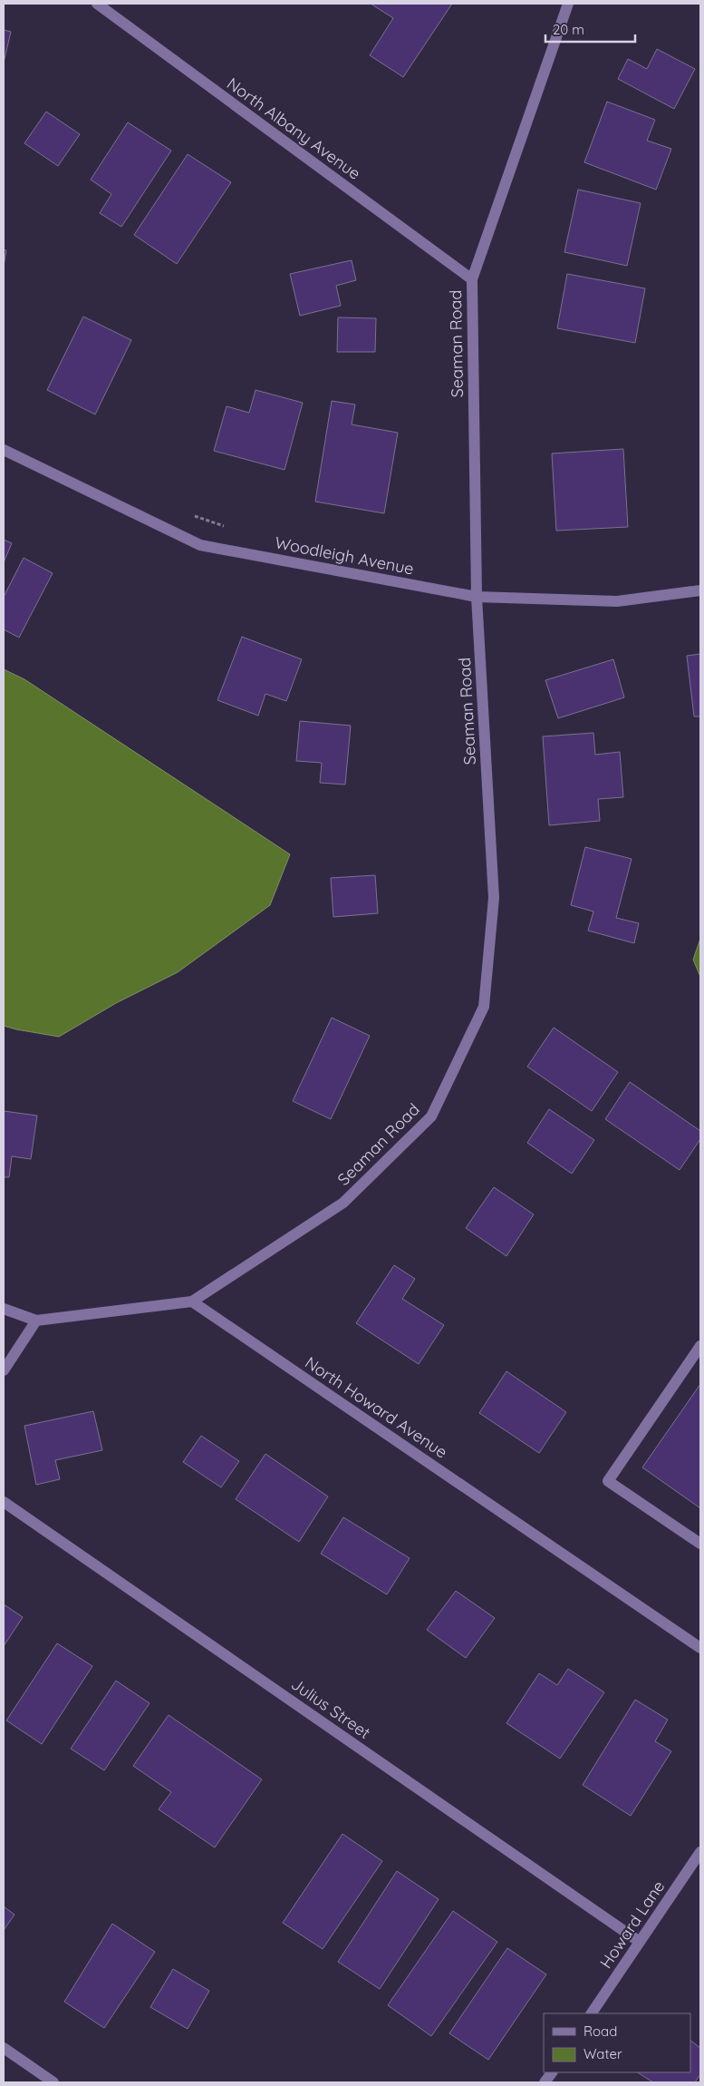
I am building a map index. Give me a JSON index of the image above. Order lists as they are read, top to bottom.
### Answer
{
  "streets": {
    "street": [
      "North Albany Avenue",
      "Seaman Road",
      "Woodleigh Avenue",
      "North Howard Avenue",
      "Julius Street",
      "Howard Lane"
    ]
  },
  "crossings": [
    ["North Albany Avenue", "Seaman Road"],
    ["Seaman Road", "Woodleigh Avenue"],
    ["Seaman Road", "North Howard Avenue"],
    ["Julius Street", "Howard Lane"]
  ],
  "legend": ["Road", "Water"],
  "scale_bar": "20 m"
}
